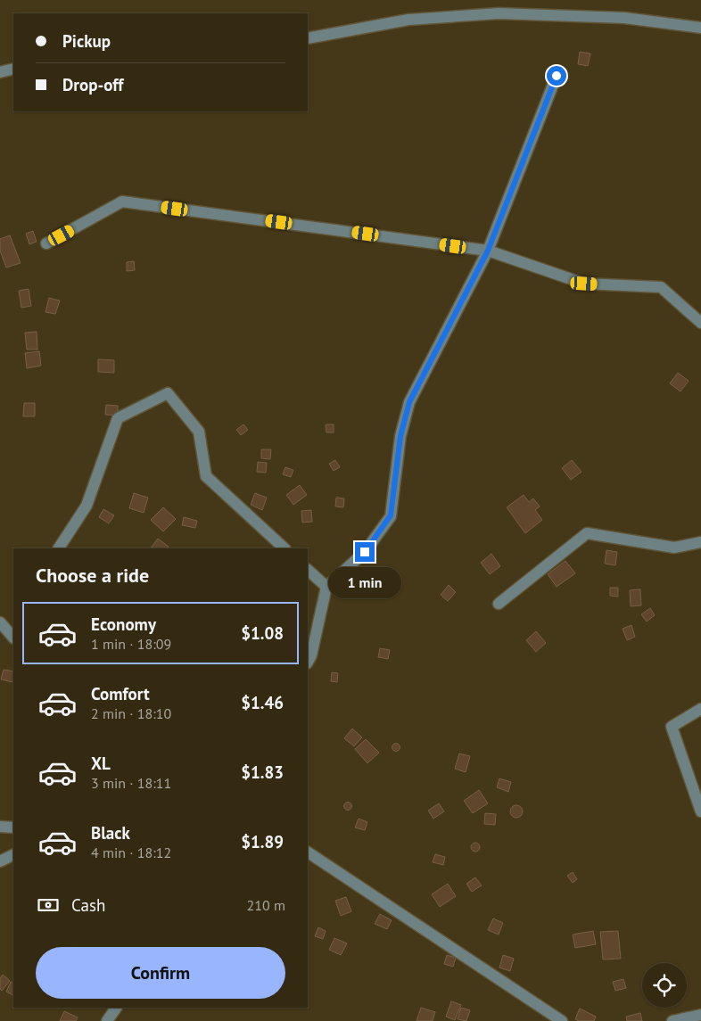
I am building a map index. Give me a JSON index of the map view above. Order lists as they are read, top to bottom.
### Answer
{
  "page": {
    "banner": ["Pickup", "Drop-off"],
    "heading": "Choose a ride",
    "bubble": "1 min",
    "list": [
      {
        "name": "Economy",
        "note": "1 min · 18:09",
        "value": "$1.08"
      },
      {
        "name": "Comfort",
        "note": "2 min · 18:10",
        "value": "$1.46"
      },
      {
        "name": "XL",
        "note": "3 min · 18:11",
        "value": "$1.83"
      },
      {
        "name": "Black",
        "note": "4 min · 18:12",
        "value": "$1.89"
      }
    ],
    "pay": ["Cash", "210 m"],
    "buttons": "Confirm"
  }
}
